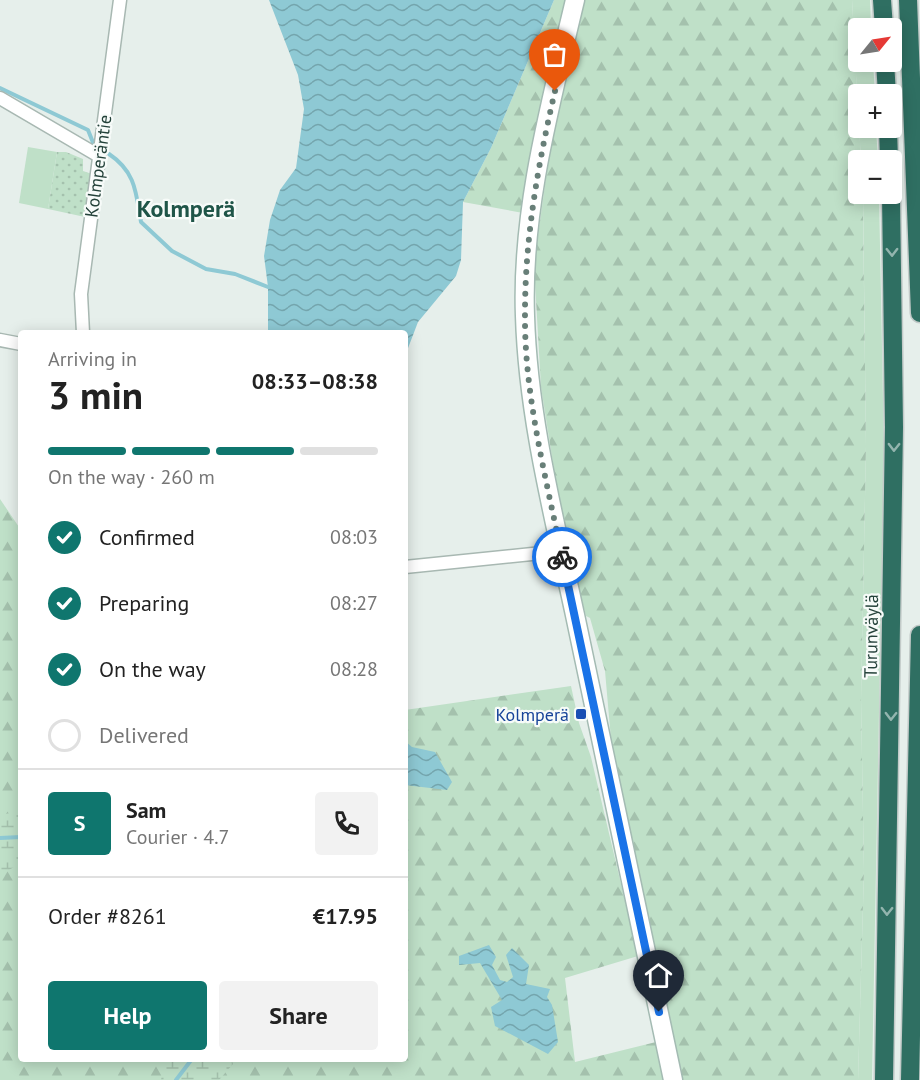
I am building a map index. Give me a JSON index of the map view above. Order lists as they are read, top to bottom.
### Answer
{
  "streets": {
    "highway": ["Turunväylä"],
    "street": ["Kolmperäntie"]
  },
  "districts": ["Kolmperä"],
  "places": {
    "transit": ["Kolmperä"]
  },
  "north": "top right",
  "page": {
    "map_buttons": ["+", "−"],
    "heading": ["3 min", "Arriving in", "08:33–08:38"],
    "panel": [
      "Sam",
      "Courier · 4.7",
      "Order #8261",
      "€17.95"
    ],
    "bar": "On the way · 260 m",
    "list": [
      ["Confirmed", "08:03"],
      ["Preparing", "08:27"],
      ["On the way", "08:28"],
      "Delivered"
    ],
    "round": "S",
    "buttons": ["Help", "Share"]
  }
}
